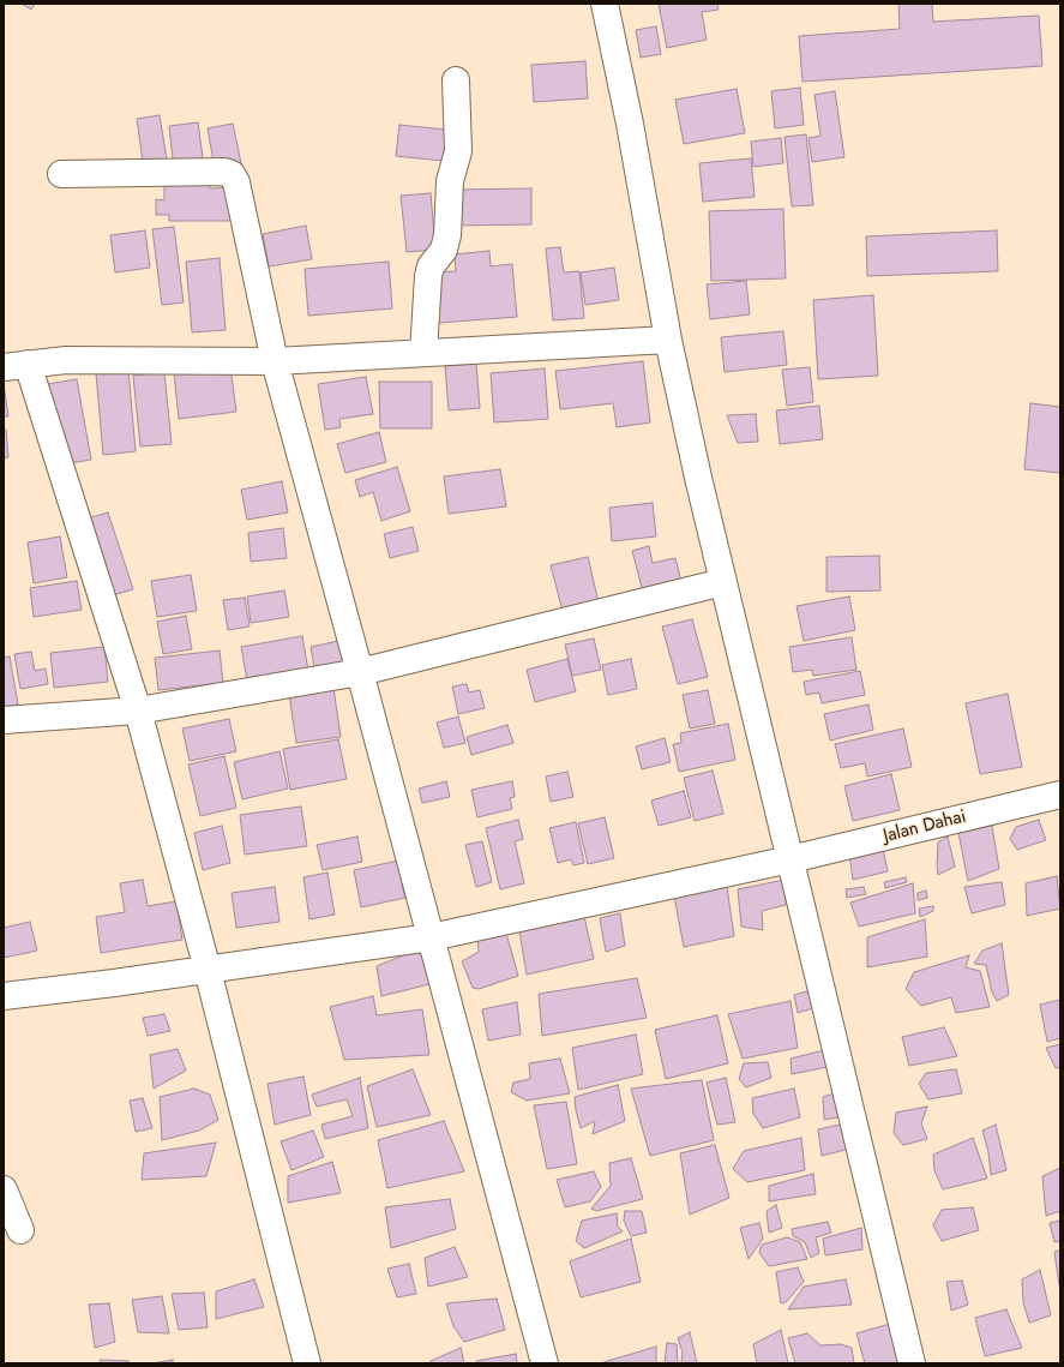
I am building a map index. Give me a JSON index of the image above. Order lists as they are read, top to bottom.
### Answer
{
  "streets": {
    "street": ["Jalan Dahai"]
  }
}
